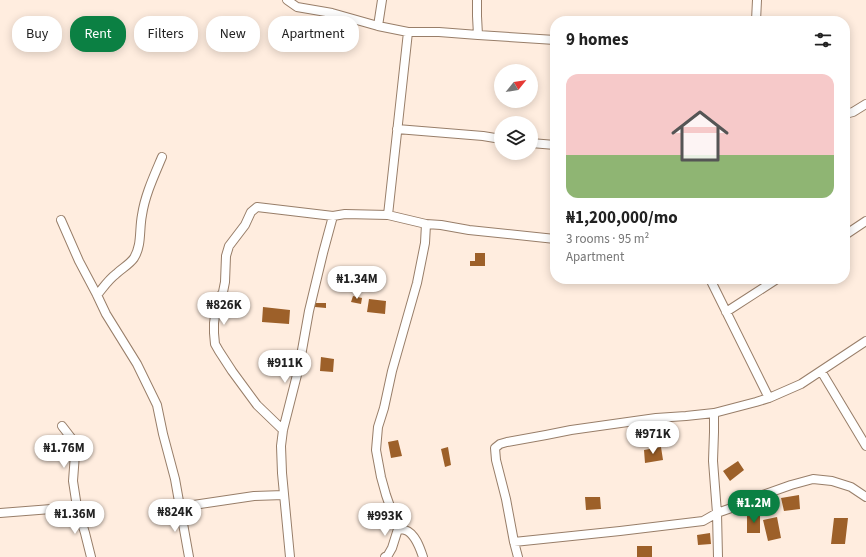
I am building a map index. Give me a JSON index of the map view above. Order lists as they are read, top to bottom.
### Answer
{
  "north": "top right",
  "page": {
    "chip": [
      "Buy",
      "Rent",
      "Filters",
      "New",
      "Apartment"
    ],
    "heading": "9 homes",
    "list": [
      {
        "name": "₦1,200,000/mo",
        "note": "3 rooms · 95 m² · Apartment"
      }
    ],
    "price": [
      "₦1.34M",
      "₦826K",
      "₦911K",
      "₦971K",
      "₦1.76M",
      "₦1.2M",
      "₦824K",
      "₦1.36M",
      "₦993K"
    ]
  }
}
